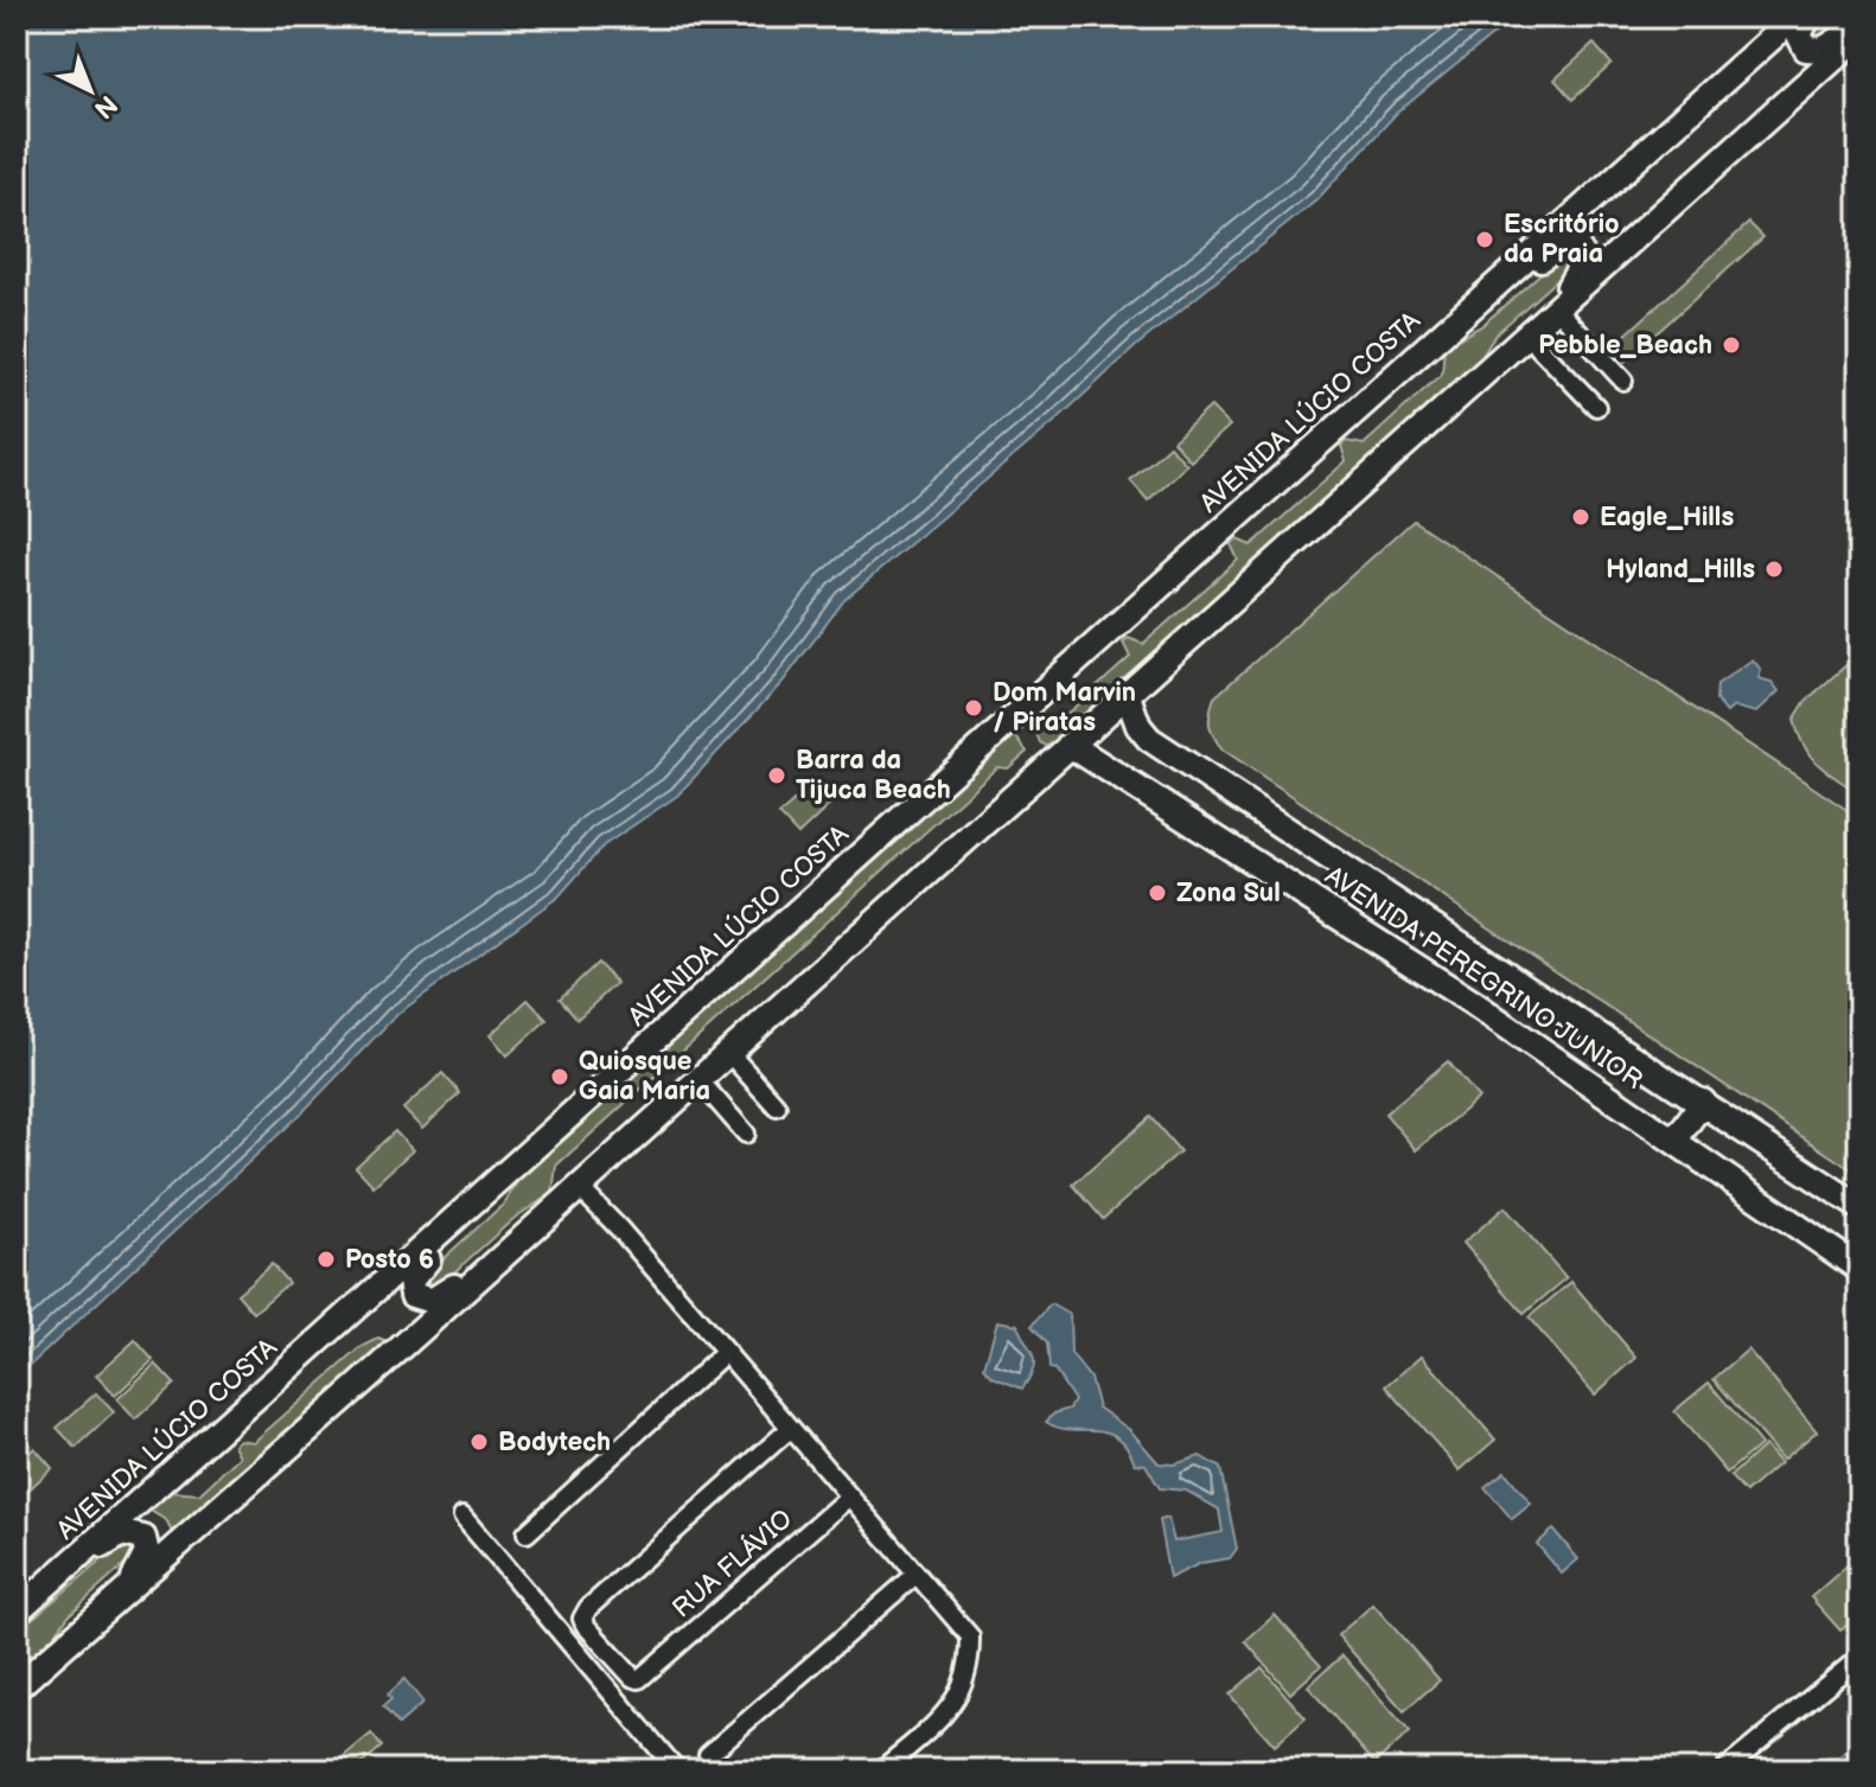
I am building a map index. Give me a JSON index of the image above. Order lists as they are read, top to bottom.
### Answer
{
  "streets": {
    "main road": ["AVENIDA LÚCIO COSTA", "AVENIDA PEREGRINO JUNIOR"],
    "street": ["RUA FLÁVIO"]
  },
  "places": [
    "Escritório da Praia",
    "Pebble_Beach",
    "Eagle_Hills",
    "Hyland_Hills",
    "Dom Marvin / Piratas",
    "Barra da Tijuca Beach",
    "Zona Sul",
    "Quiosque Gaia Maria",
    "Posto 6",
    "Bodytech"
  ],
  "north": "bottom right"
}
